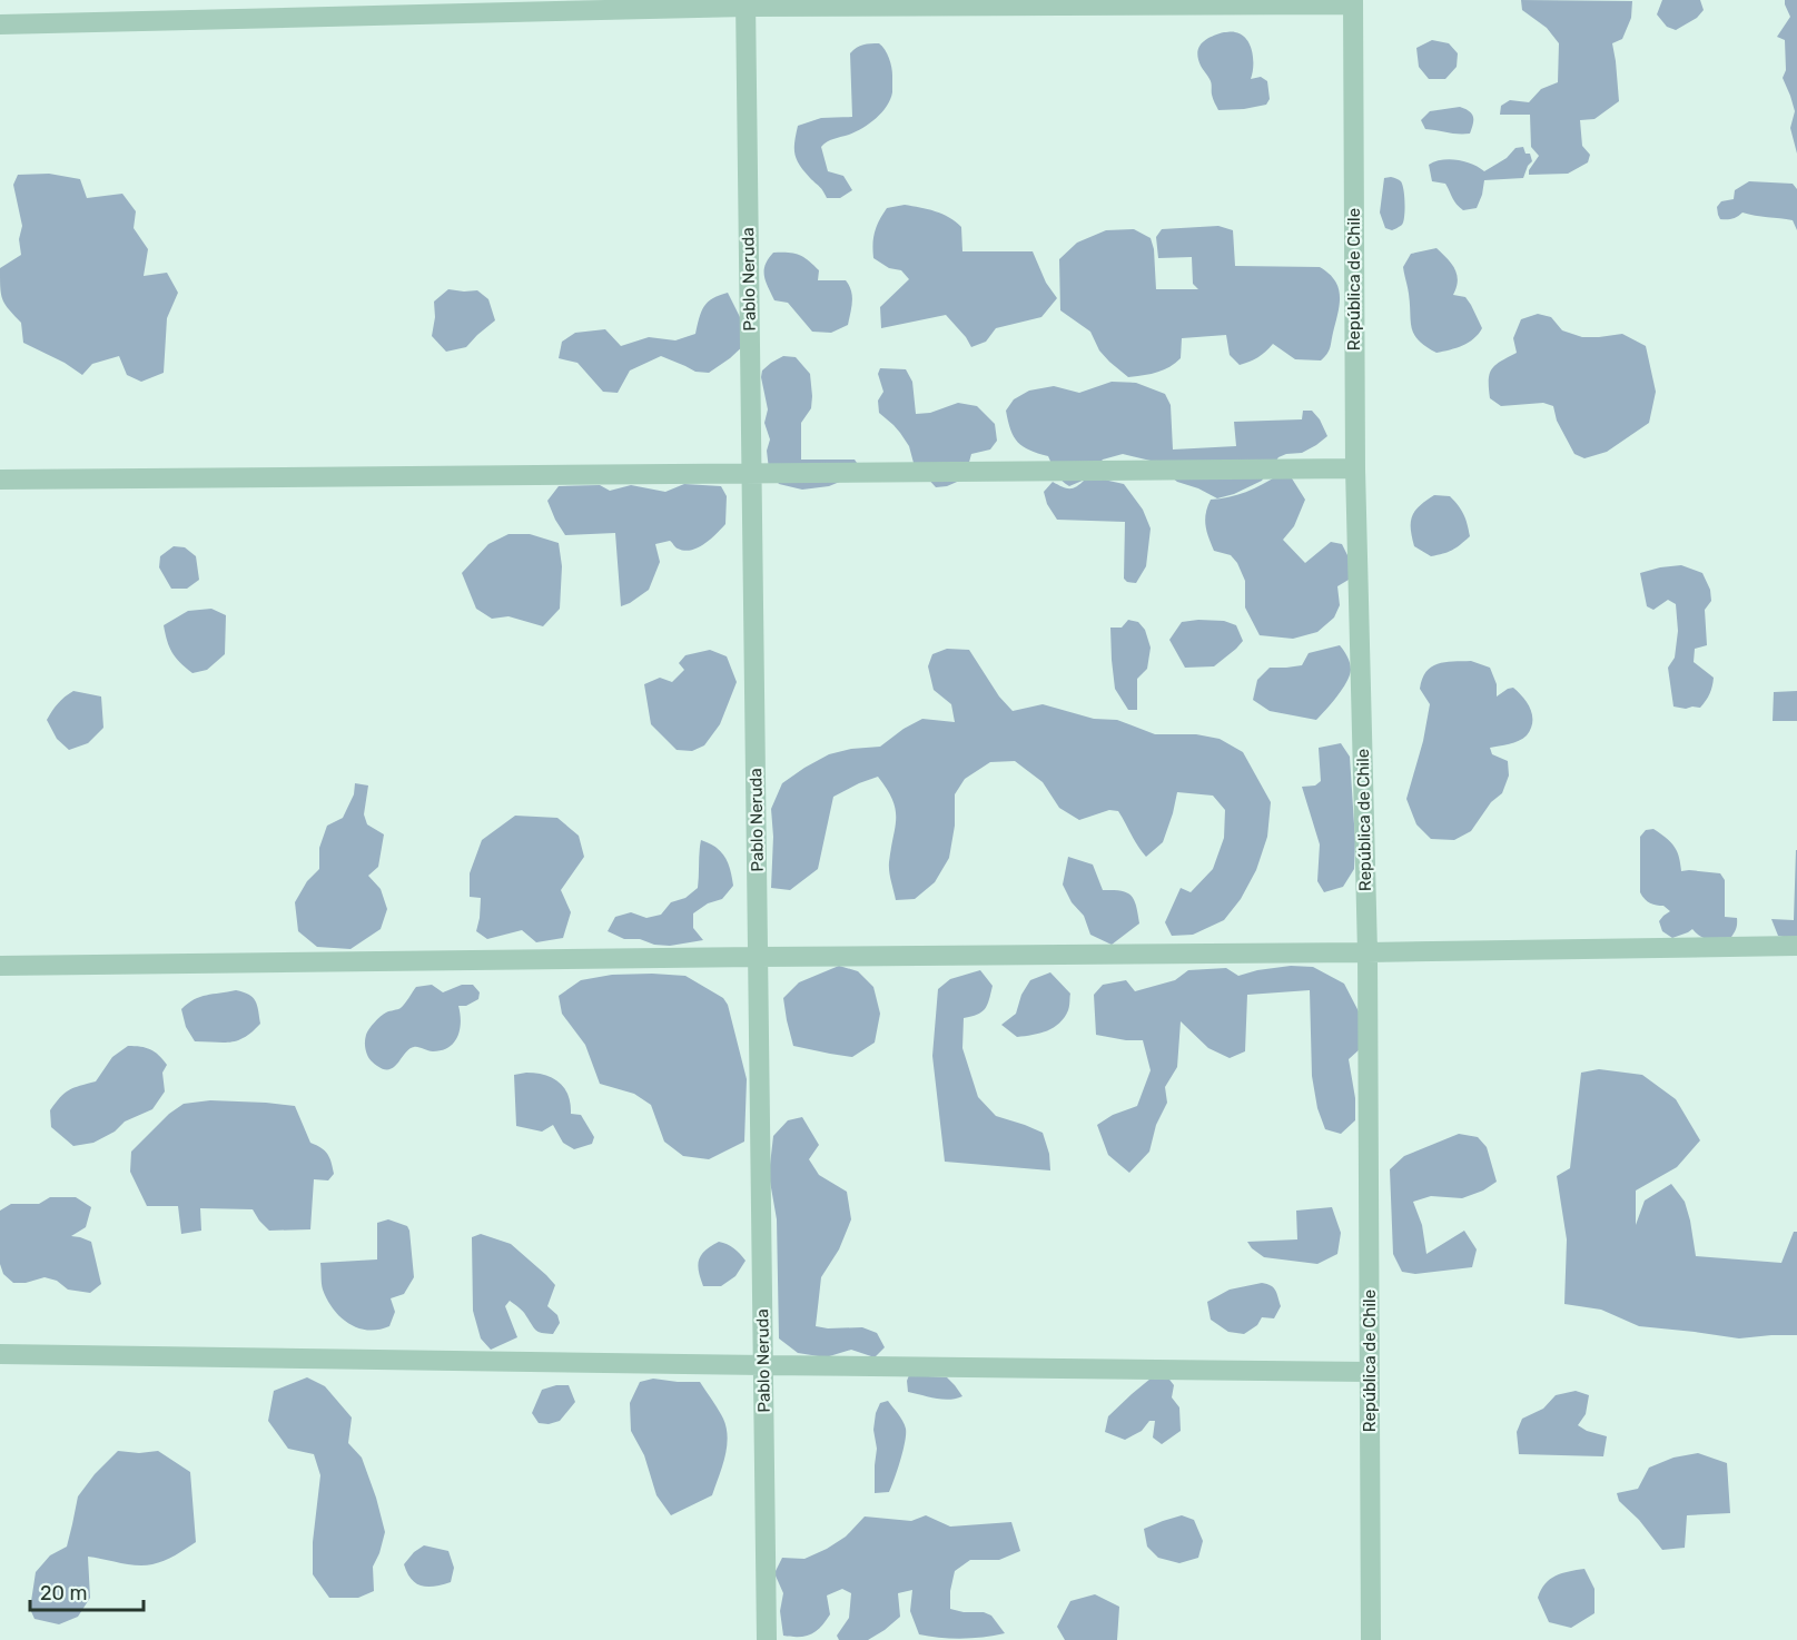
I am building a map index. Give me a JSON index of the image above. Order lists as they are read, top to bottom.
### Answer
{
  "streets": {
    "street": ["Pablo Neruda", "República de Chile"]
  },
  "scale_bar": "20 m"
}
